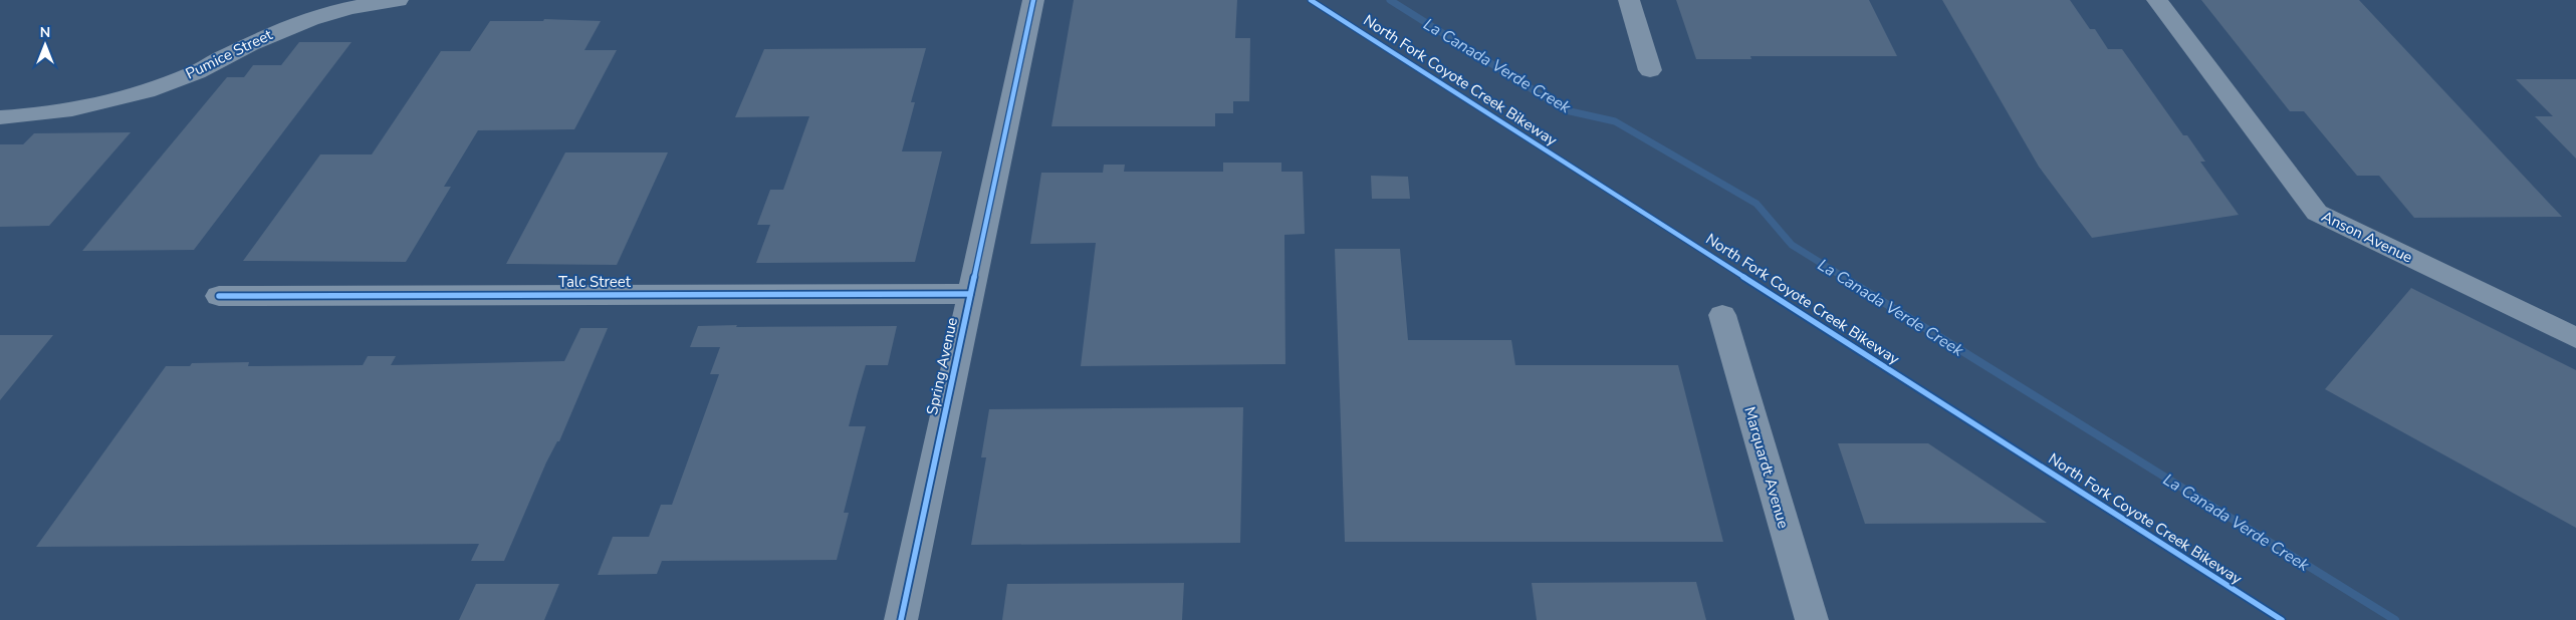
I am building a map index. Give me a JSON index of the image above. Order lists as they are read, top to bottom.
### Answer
{
  "streets": {
    "street": [
      "Pumice Street",
      "Anson Avenue",
      "Talc Street",
      "Spring Avenue",
      "Marquardt Avenue"
    ],
    "cycle path": ["North Fork Coyote Creek Bikeway"]
  },
  "crossings": [
    ["Talc Street", "Spring Avenue"]
  ],
  "water": ["La Canada Verde Creek"],
  "north": "top"
}
